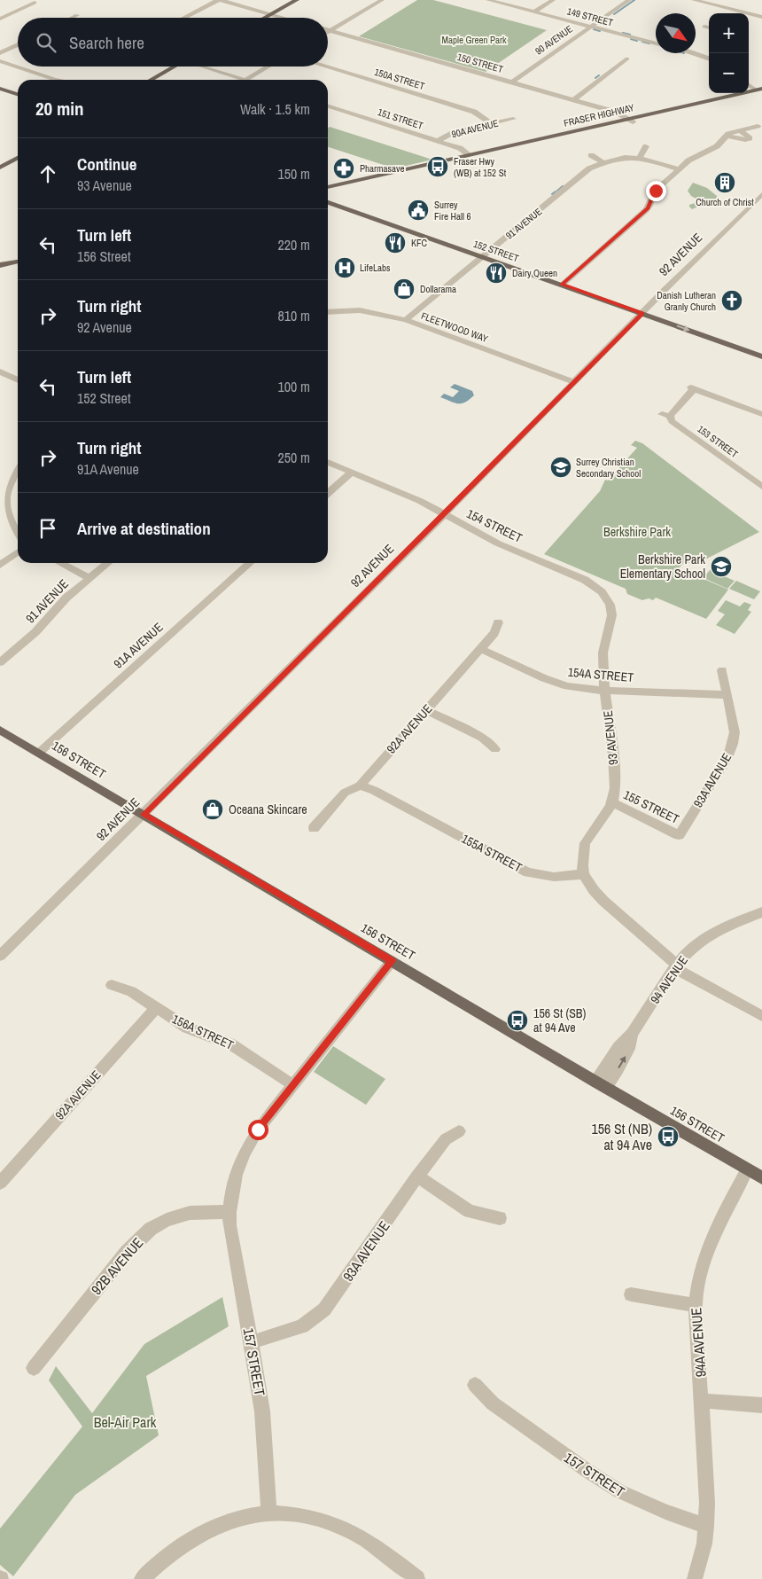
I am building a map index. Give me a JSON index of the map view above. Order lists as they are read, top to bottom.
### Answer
{
  "streets": {
    "main road": ["FRASER HIGHWAY", "152 STREET", "156 STREET"],
    "street": [
      "149 STREET",
      "90 AVENUE",
      "150 STREET",
      "150A STREET",
      "151 STREET",
      "90A AVENUE",
      "91 AVENUE",
      "92 AVENUE",
      "FLEETWOOD WAY",
      "153 STREET",
      "154 STREET",
      "91A AVENUE",
      "154A STREET",
      "92A AVENUE",
      "93 AVENUE",
      "93A AVENUE",
      "155 STREET",
      "155A STREET",
      "94 AVENUE",
      "156A STREET",
      "92B AVENUE",
      "94A AVENUE",
      "157 STREET"
    ]
  },
  "crossings": [
    ["149 STREET", "90 AVENUE"],
    ["90 AVENUE", "150 STREET"],
    ["150 STREET", "FRASER HIGHWAY"],
    ["150A STREET", "90A AVENUE"],
    ["FRASER HIGHWAY", "151 STREET"],
    ["FRASER HIGHWAY", "152 STREET"],
    ["151 STREET", "90A AVENUE"],
    ["91 AVENUE", "152 STREET"],
    ["91 AVENUE", "FLEETWOOD WAY"],
    ["152 STREET", "92 AVENUE"],
    ["92 AVENUE", "FLEETWOOD WAY"],
    ["92 AVENUE", "154 STREET"],
    ["92 AVENUE", "156 STREET"],
    ["154 STREET", "93 AVENUE"],
    ["91A AVENUE", "156 STREET"],
    ["154A STREET", "92A AVENUE"],
    ["154A STREET", "93 AVENUE"],
    ["154A STREET", "93A AVENUE"],
    ["92A AVENUE", "155A STREET"],
    ["92A AVENUE", "156A STREET"],
    ["93 AVENUE", "155 STREET"],
    ["93 AVENUE", "155A STREET"],
    ["156 STREET", "94 AVENUE"],
    ["156 STREET", "94A AVENUE"],
    ["93A AVENUE", "155 STREET"],
    ["93A AVENUE", "157 STREET"],
    ["92B AVENUE", "157 STREET"],
    ["94A AVENUE", "157 STREET"]
  ],
  "parks": ["Maple Green Park", "Berkshire Park", "Bel-Air Park"],
  "places": {
    "bus stop": ["Fraser Hwy (WB) at 152 St", "156 St (SB) at 94 Ave", "156 St (NB) at 94 Ave"],
    "pharmacy": ["Pharmasave"],
    "building": ["Church of Christ"],
    "public building": ["Surrey Fire Hall 6"],
    "restaurant": ["KFC", "Dairy Queen"],
    "hospital": ["LifeLabs"],
    "shop": ["Dollarama", "Oceana Skincare"],
    "church": ["Danish Lutheran Granly Church"],
    "school or university": ["Surrey Christian Secondary School", "Berkshire Park Elementary School"]
  },
  "north": "bottom right",
  "page": {
    "map_buttons": ["+", "−"],
    "search": "Search here",
    "heading": ["20 min", "Walk · 1.5 km"],
    "list": [
      ["Continue", "93 Avenue", "150 m"],
      ["Turn left", "156 Street", "220 m"],
      ["Turn right", "92 Avenue", "810 m"],
      ["Turn left", "152 Street", "100 m"],
      ["Turn right", "91A Avenue", "250 m"],
      "Arrive at destination"
    ]
  }
}
